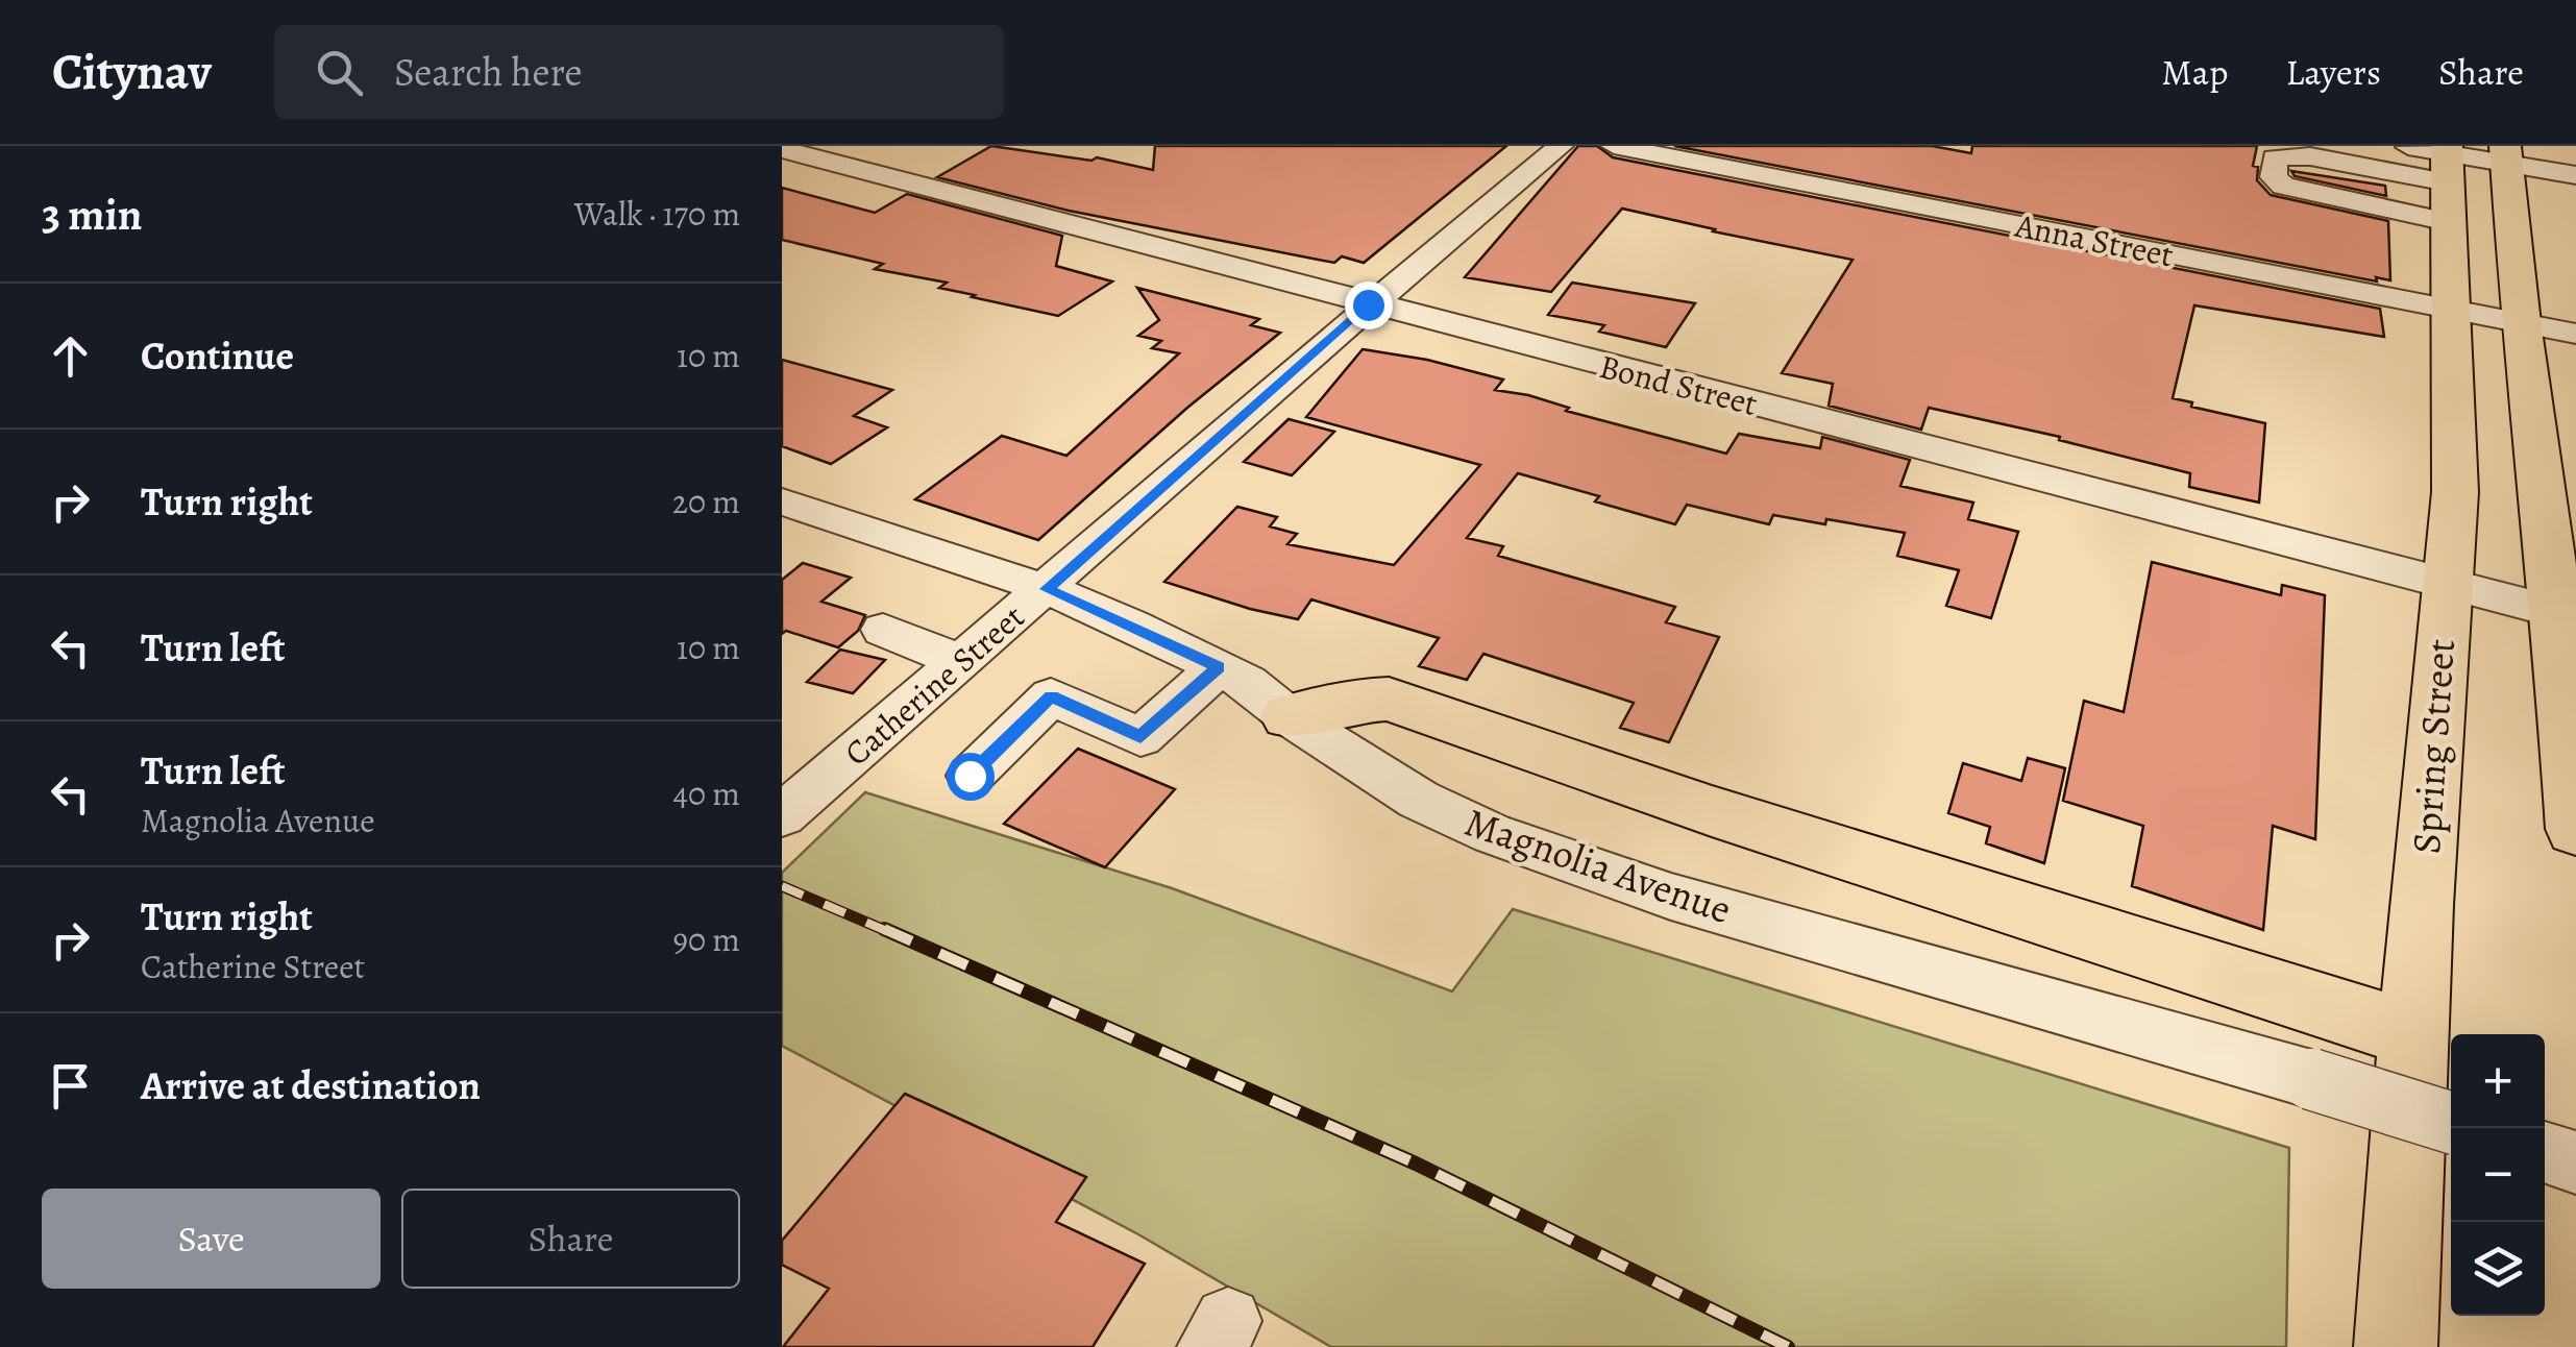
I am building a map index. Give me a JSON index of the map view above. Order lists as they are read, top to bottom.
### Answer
{
  "streets": {
    "highway": ["Spring Street"],
    "street": [
      "Anna Street",
      "Bond Street",
      "Catherine Street",
      "Magnolia Avenue"
    ]
  },
  "crossings": [
    ["Anna Street", "Spring Street"],
    ["Bond Street", "Catherine Street"],
    ["Bond Street", "Spring Street"],
    ["Catherine Street", "Magnolia Avenue"]
  ],
  "page": {
    "header": "Citynav",
    "search": "Search here",
    "nav": ["Map", "Layers", "Share"],
    "heading": ["3 min", "Walk · 170 m"],
    "list": [
      ["Continue", "10 m"],
      ["Turn right", "20 m"],
      ["Turn left", "10 m"],
      ["Turn left", "Magnolia Avenue", "40 m"],
      ["Turn right", "Catherine Street", "90 m"],
      "Arrive at destination"
    ],
    "map_buttons": ["+", "−"],
    "buttons": ["Save", "Share"]
  }
}
